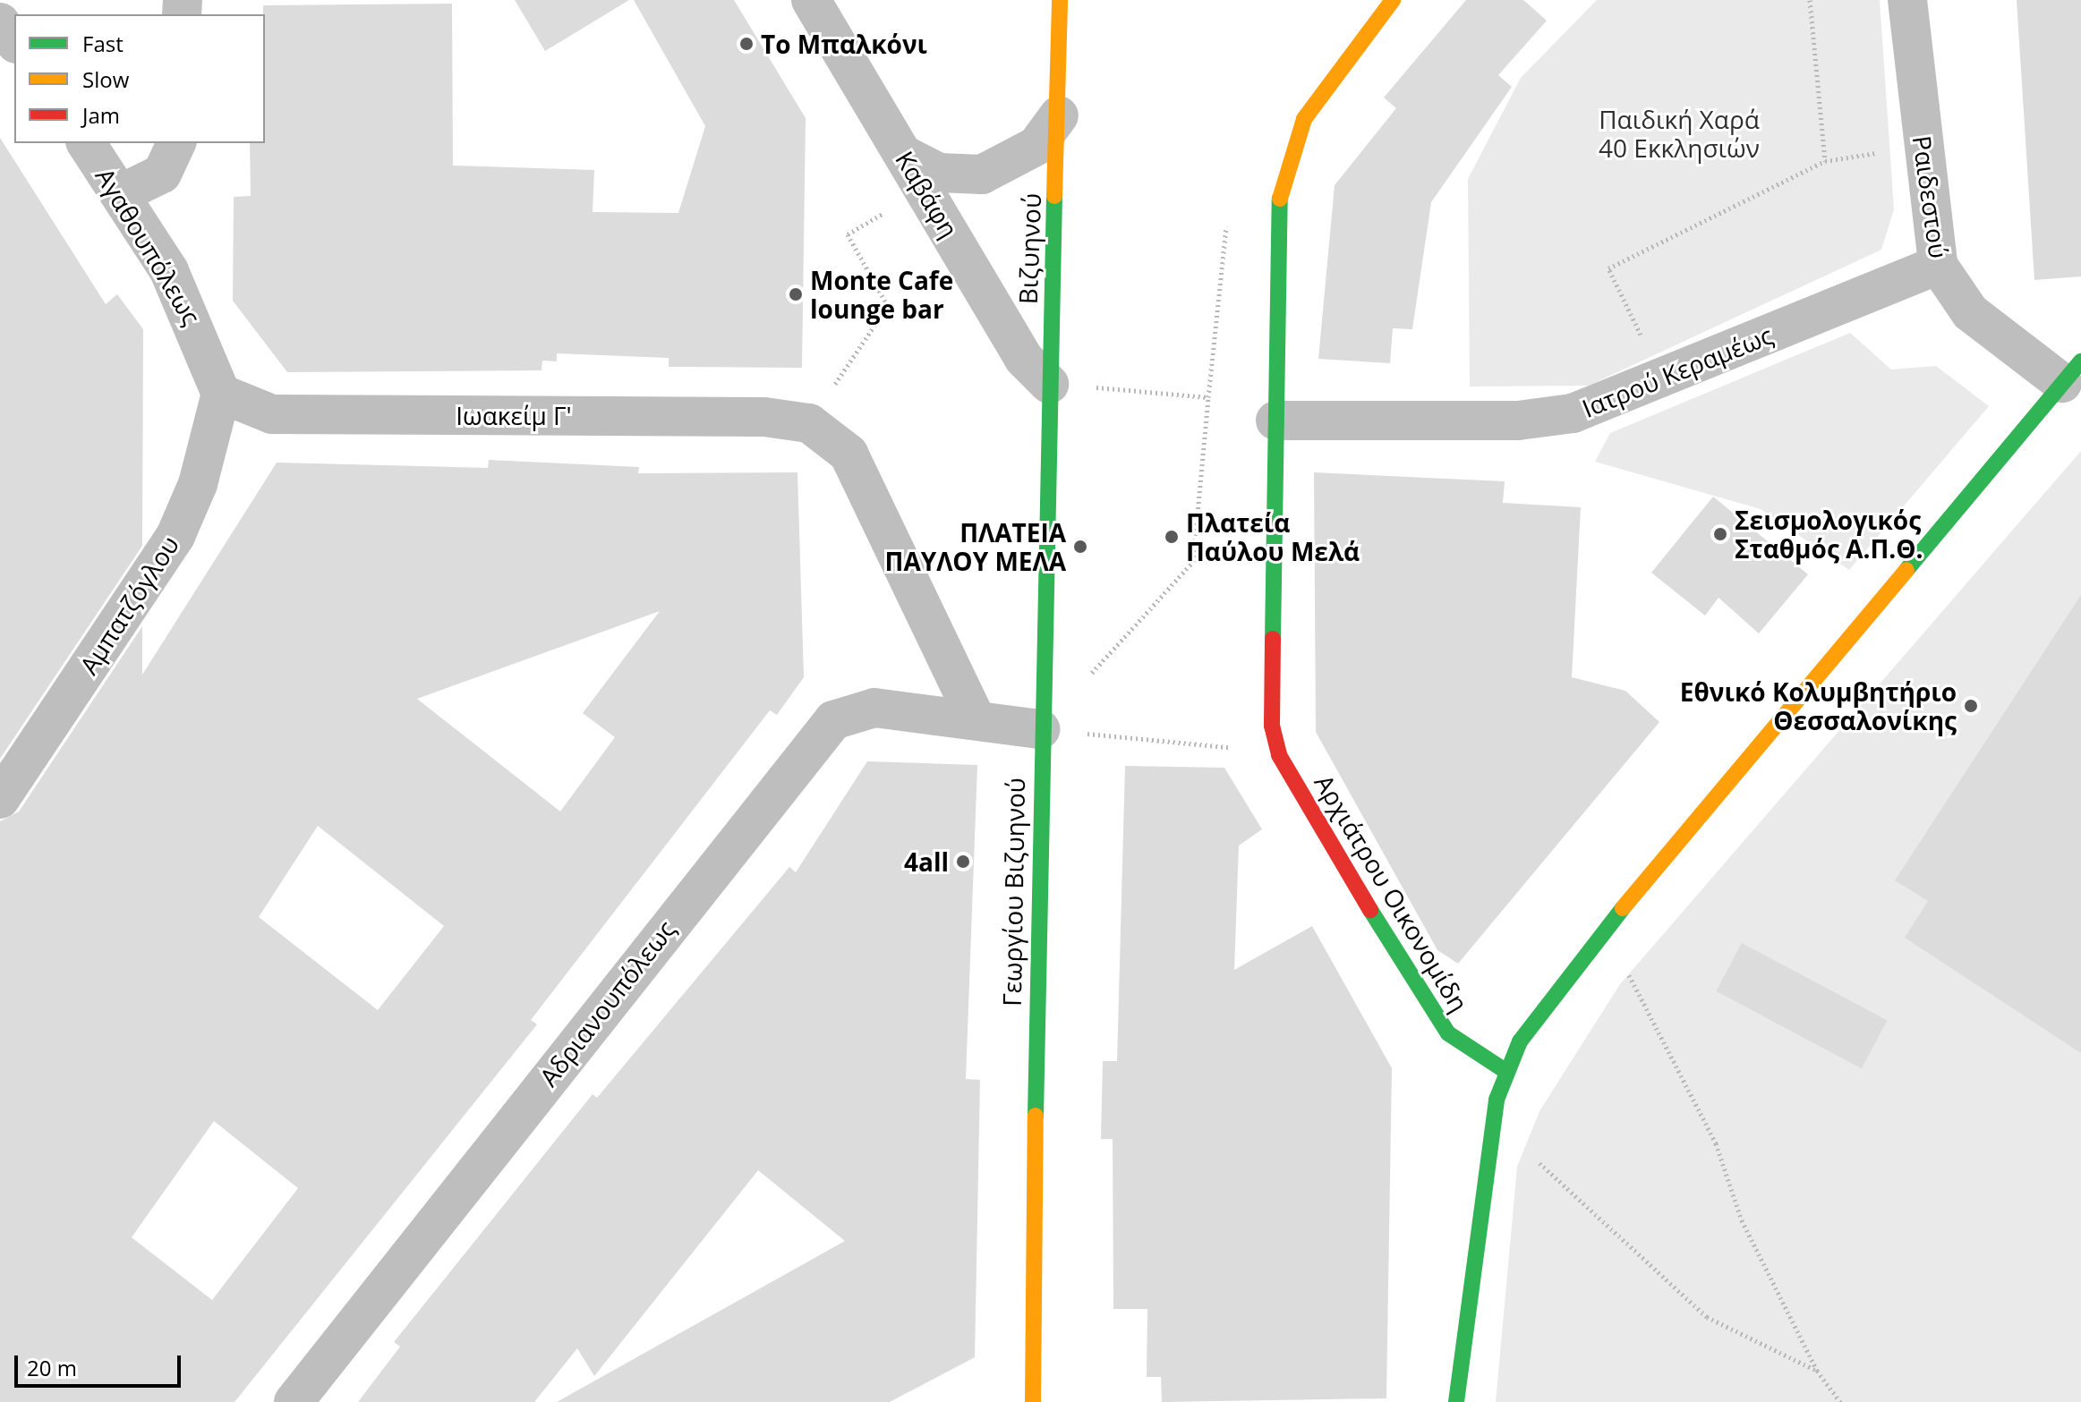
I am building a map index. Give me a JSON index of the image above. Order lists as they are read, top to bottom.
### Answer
{
  "streets": {
    "street": [
      "Καβάφη",
      "Ραιδεστού",
      "Αγαθουπόλεως",
      "Βιζυηνού",
      "Ιατρού Κεραμέως",
      "Ιωακείμ Γ'",
      "Αμπατζόγλου",
      "Γεωργίου Βιζυηνού",
      "Αρχιάτρου Οικονομίδη",
      "Αδριανουπόλεως"
    ]
  },
  "crossings": [
    ["Καβάφη", "Βιζυηνού"],
    ["Καβάφη", "Γεωργίου Βιζυηνού"],
    ["Ραιδεστού", "Ιατρού Κεραμέως"],
    ["Αγαθουπόλεως", "Ιωακείμ Γ'"],
    ["Αγαθουπόλεως", "Αμπατζόγλου"],
    ["Βιζυηνού", "Γεωργίου Βιζυηνού"],
    ["Ιατρού Κεραμέως", "Αρχιάτρου Οικονομίδη"],
    ["Ιωακείμ Γ'", "Αμπατζόγλου"]
  ],
  "parks": ["Παιδική Χαρά 40 Εκκλησιών"],
  "places": [
    "Το Μπαλκόνι",
    "Monte Cafe lounge bar",
    "Σεισμολογικός Σταθμός Α.Π.Θ.",
    "Πλατεία Παύλου Μελά",
    "ΠΛΑΤΕΙΑ ΠΑΥΛΟΥ ΜΕΛΑ",
    "Εθνικό Κολυμβητήριο Θεσσαλονίκης",
    "4all"
  ],
  "legend": ["Fast", "Slow", "Jam"],
  "scale_bar": "20 m"
}
